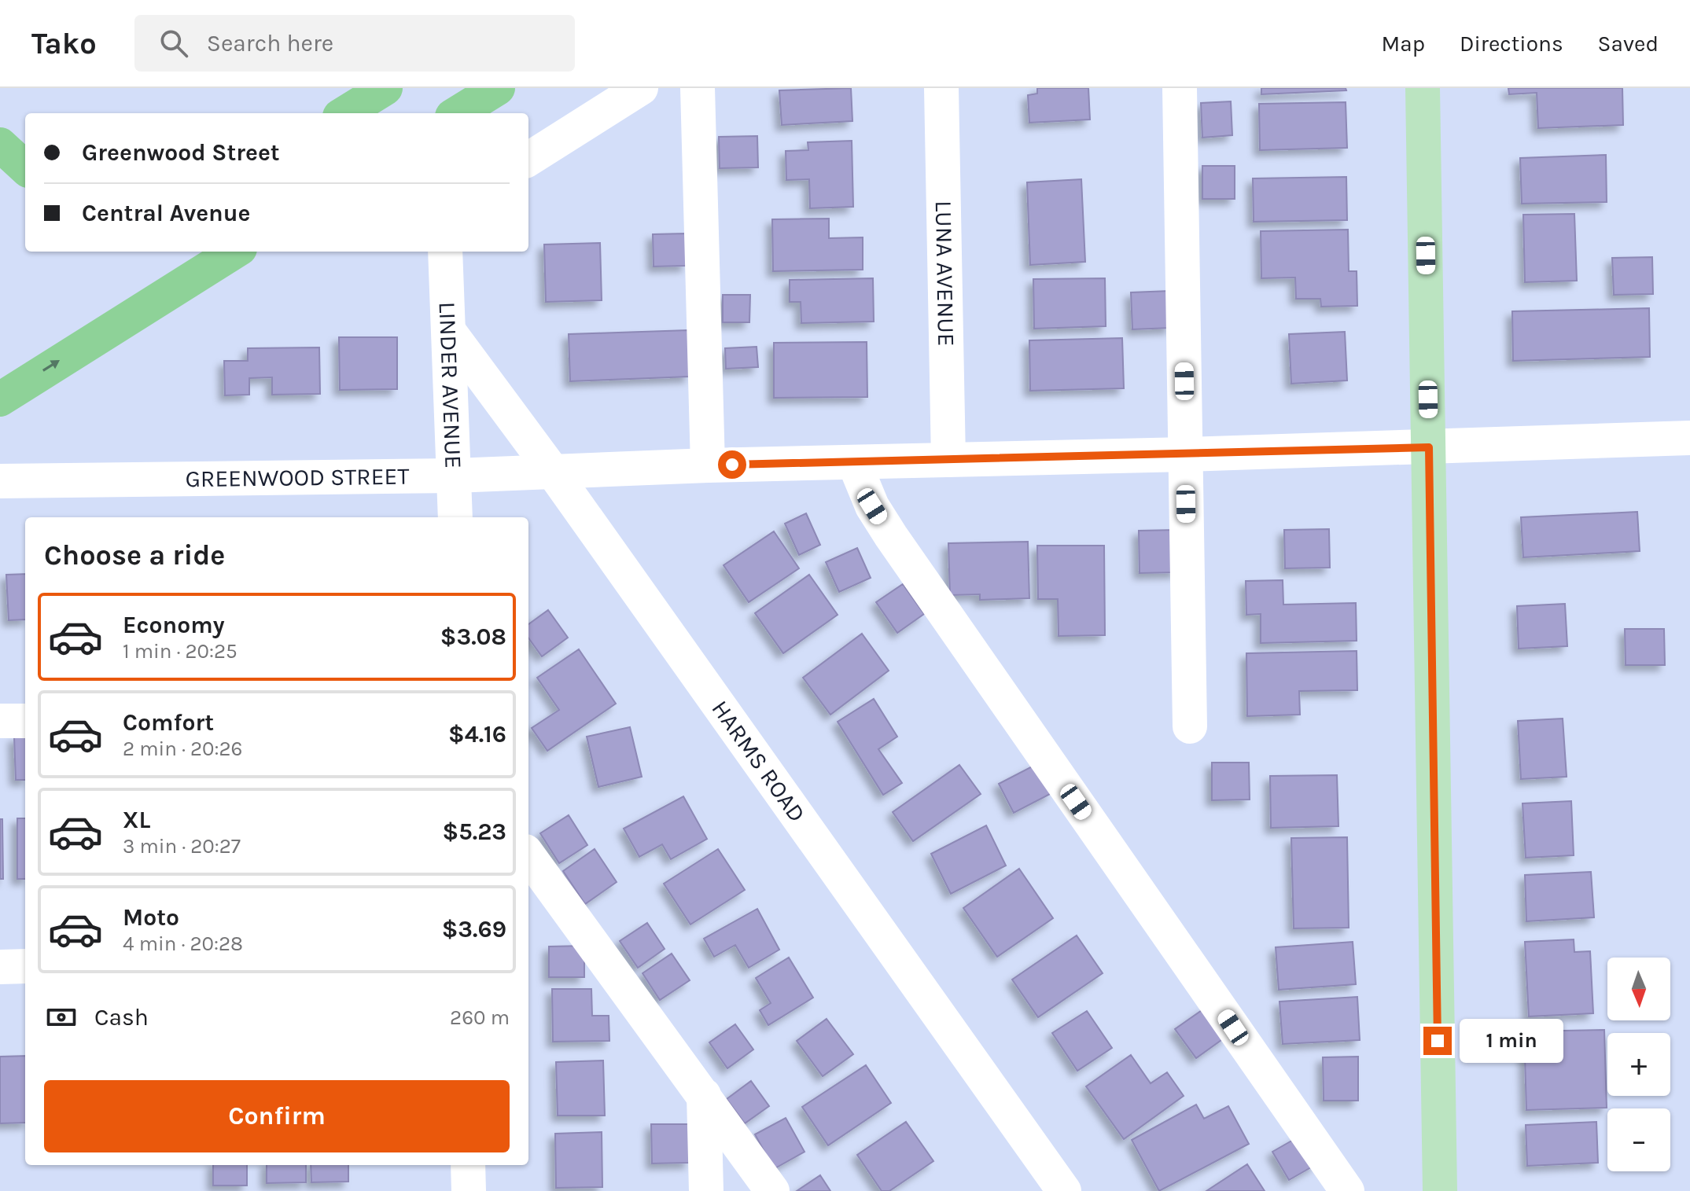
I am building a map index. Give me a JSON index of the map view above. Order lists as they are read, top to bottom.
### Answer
{
  "streets": {
    "street": [
      "LUNA AVENUE",
      "LINDER AVENUE",
      "GREENWOOD STREET",
      "HARMS ROAD"
    ]
  },
  "crossings": [
    ["LUNA AVENUE", "GREENWOOD STREET"],
    ["LINDER AVENUE", "GREENWOOD STREET"],
    ["LINDER AVENUE", "HARMS ROAD"],
    ["GREENWOOD STREET", "HARMS ROAD"]
  ],
  "north": "bottom",
  "page": {
    "header": "Tako",
    "search": "Search here",
    "nav": ["Map", "Directions", "Saved"],
    "banner": ["Greenwood Street", "Central Avenue"],
    "heading": "Choose a ride",
    "list": [
      {
        "name": "Economy",
        "note": "1 min · 20:25",
        "value": "$3.08"
      },
      {
        "name": "Comfort",
        "note": "2 min · 20:26",
        "value": "$4.16"
      },
      {
        "name": "XL",
        "note": "3 min · 20:27",
        "value": "$5.23"
      },
      {
        "name": "Moto",
        "note": "4 min · 20:28",
        "value": "$3.69"
      }
    ],
    "map_buttons": ["+", "−"],
    "pay": ["Cash", "260 m"],
    "bubble": "1 min",
    "buttons": "Confirm"
  }
}
